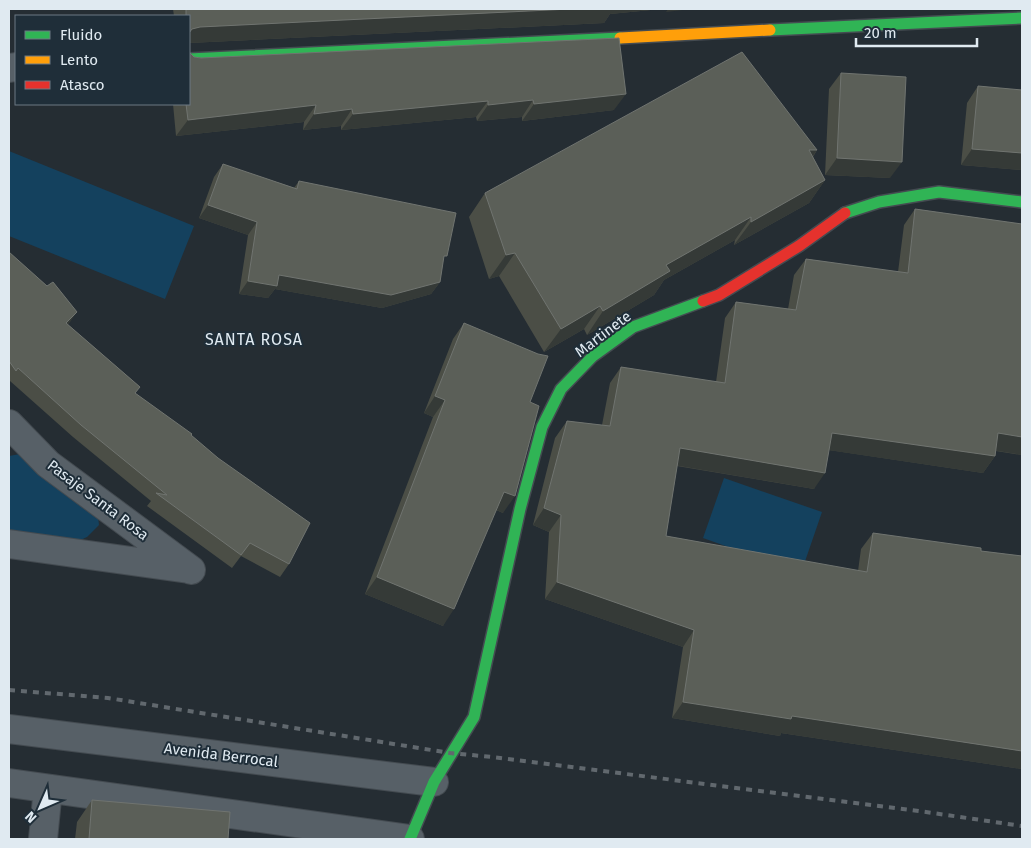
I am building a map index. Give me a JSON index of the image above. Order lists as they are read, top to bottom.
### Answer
{
  "streets": {
    "street": ["Martinete", "Pasaje Santa Rosa", "Avenida Berrocal"]
  },
  "crossings": [
    ["Martinete", "Avenida Berrocal"]
  ],
  "districts": ["SANTA ROSA"],
  "legend": ["Fluido", "Lento", "Atasco"],
  "scale_bar": "20 m",
  "north": "bottom left"
}
